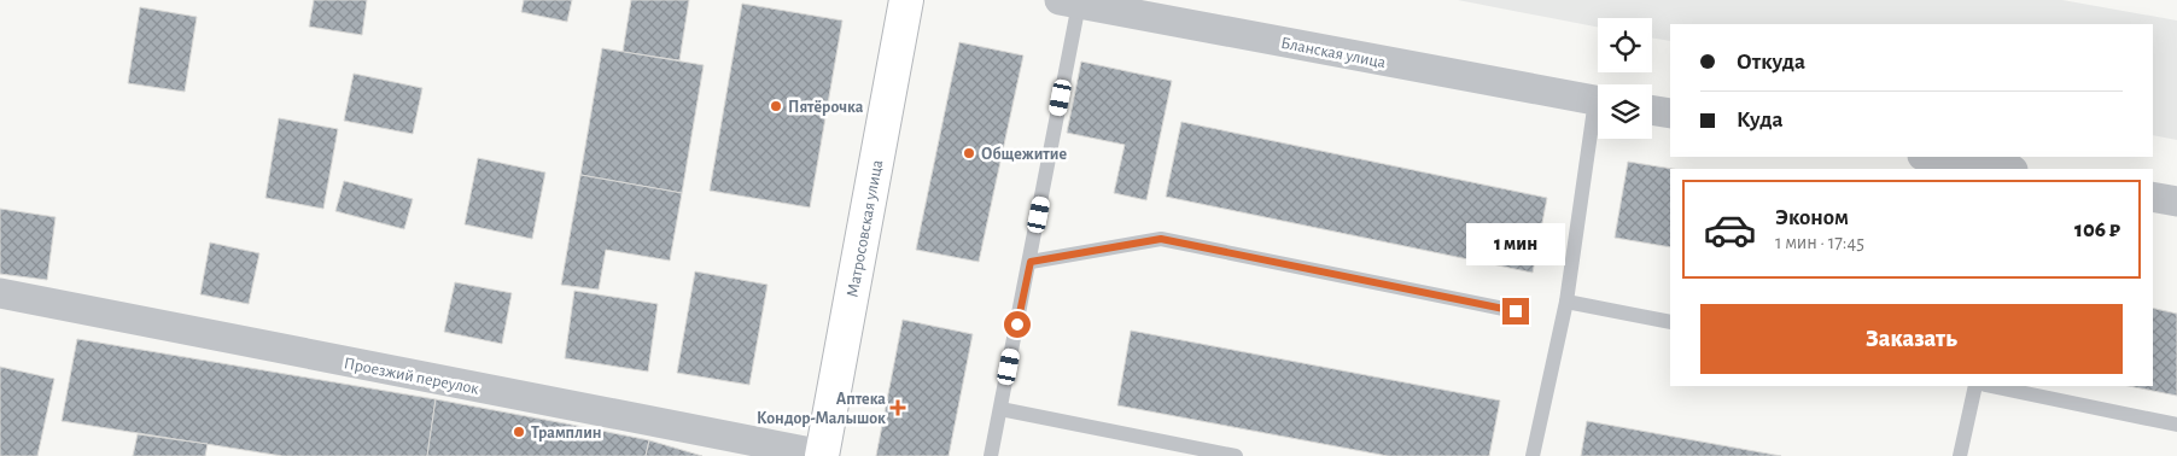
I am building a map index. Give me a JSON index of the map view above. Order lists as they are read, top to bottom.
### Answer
{
  "streets": {
    "highway": ["Матросовская улица"],
    "street": ["Бланская улица", "Проезжий переулок"]
  },
  "crossings": [
    ["Матросовская улица", "Проезжий переулок"]
  ],
  "places": {
    "other": ["Пятёрочка", "Общежитие", "Трамплин"],
    "health": ["Аптека Кондор-Малышок"]
  },
  "page": {
    "banner": ["Откуда", "Куда"],
    "list": [
      {
        "name": "Эконом",
        "note": "1 мин · 17:45",
        "value": "106 ₽"
      }
    ],
    "bubble": "1 мин",
    "buttons": "Заказать"
  }
}
